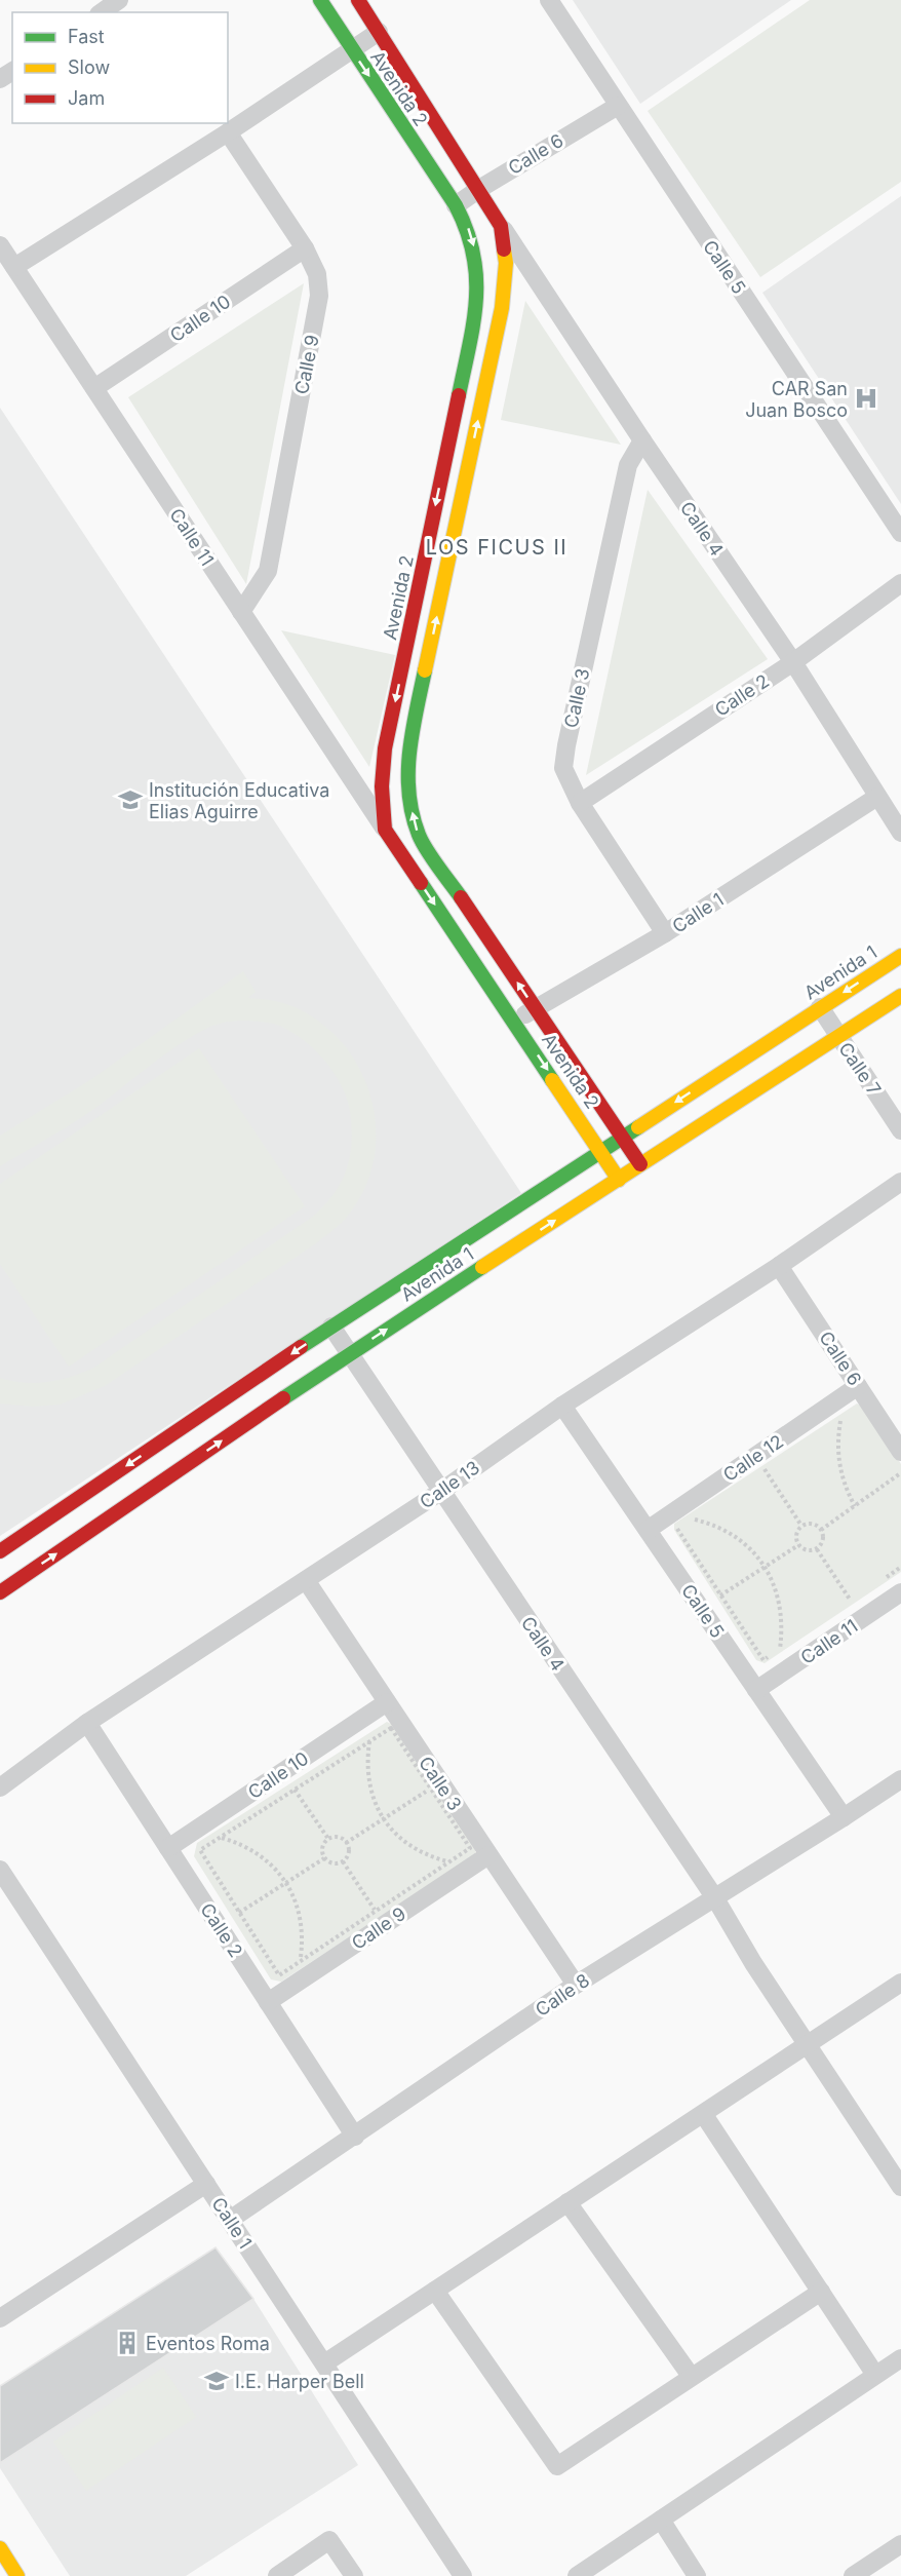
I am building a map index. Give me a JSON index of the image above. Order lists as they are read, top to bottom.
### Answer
{
  "streets": {
    "street": [
      "Avenida 2",
      "Calle 6",
      "Calle 5",
      "Calle 10",
      "Calle 9",
      "Calle 4",
      "Calle 11",
      "Calle 2",
      "Calle 3",
      "Calle 1",
      "Avenida 1",
      "Calle 7",
      "Calle 12",
      "Calle 13",
      "Calle 8"
    ]
  },
  "crossings": [
    ["Avenida 2", "Calle 6"],
    ["Avenida 2", "Calle 4"],
    ["Avenida 2", "Calle 11"],
    ["Avenida 2", "Calle 1"],
    ["Avenida 2", "Avenida 1"],
    ["Calle 6", "Calle 5"],
    ["Calle 6", "Calle 12"],
    ["Calle 6", "Calle 13"],
    ["Calle 5", "Calle 11"],
    ["Calle 5", "Calle 12"],
    ["Calle 5", "Calle 13"],
    ["Calle 5", "Calle 8"],
    ["Calle 10", "Calle 9"],
    ["Calle 10", "Calle 11"],
    ["Calle 10", "Calle 2"],
    ["Calle 10", "Calle 3"],
    ["Calle 9", "Calle 11"],
    ["Calle 9", "Calle 2"],
    ["Calle 9", "Calle 3"],
    ["Calle 4", "Calle 2"],
    ["Calle 4", "Calle 3"],
    ["Calle 4", "Calle 1"],
    ["Calle 4", "Avenida 1"],
    ["Calle 4", "Calle 13"],
    ["Calle 4", "Calle 8"],
    ["Calle 2", "Calle 3"],
    ["Calle 2", "Calle 13"],
    ["Calle 2", "Calle 8"],
    ["Calle 3", "Calle 1"],
    ["Calle 3", "Calle 13"],
    ["Calle 3", "Calle 8"],
    ["Calle 1", "Calle 8"],
    ["Avenida 1", "Calle 7"]
  ],
  "districts": ["LOS FICUS II"],
  "places": {
    "hospital": ["CAR San Juan Bosco"],
    "school or university": ["Institución Educativa Elias Aguirre", "I.E. Harper Bell"],
    "building": ["Eventos Roma"]
  },
  "legend": ["Fast", "Slow", "Jam"]
}
